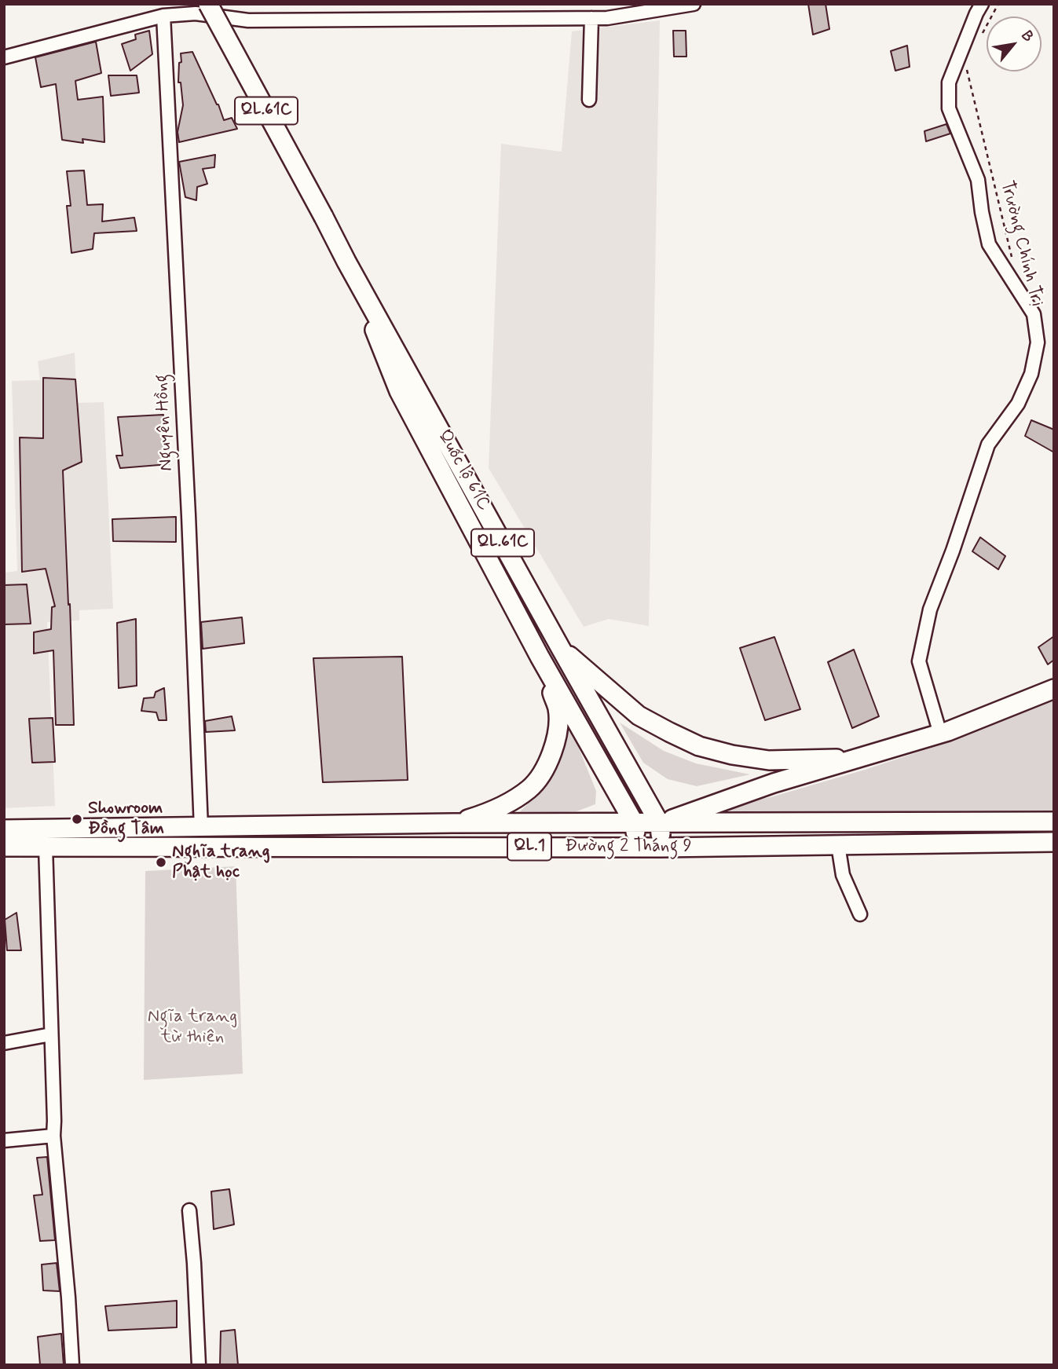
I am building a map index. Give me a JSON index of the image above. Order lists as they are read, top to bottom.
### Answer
{
  "streets": {
    "highway": [
      "QL.61C",
      "Quốc lộ 61C",
      "QL.1",
      "Đường 2 Tháng 9"
    ],
    "street": ["Nguyên Hồng"],
    "path": ["Trường Chính Trị"]
  },
  "crossings": [
    ["Nguyên Hồng", "Đường 2 Tháng 9"],
    ["Quốc lộ 61C", "Đường 2 Tháng 9"]
  ],
  "parks": ["Ngĩa trang từ thiện"],
  "places": ["Showroom Đồng Tâm", "Nghĩa trang Phật học"],
  "north": "top right"
}
